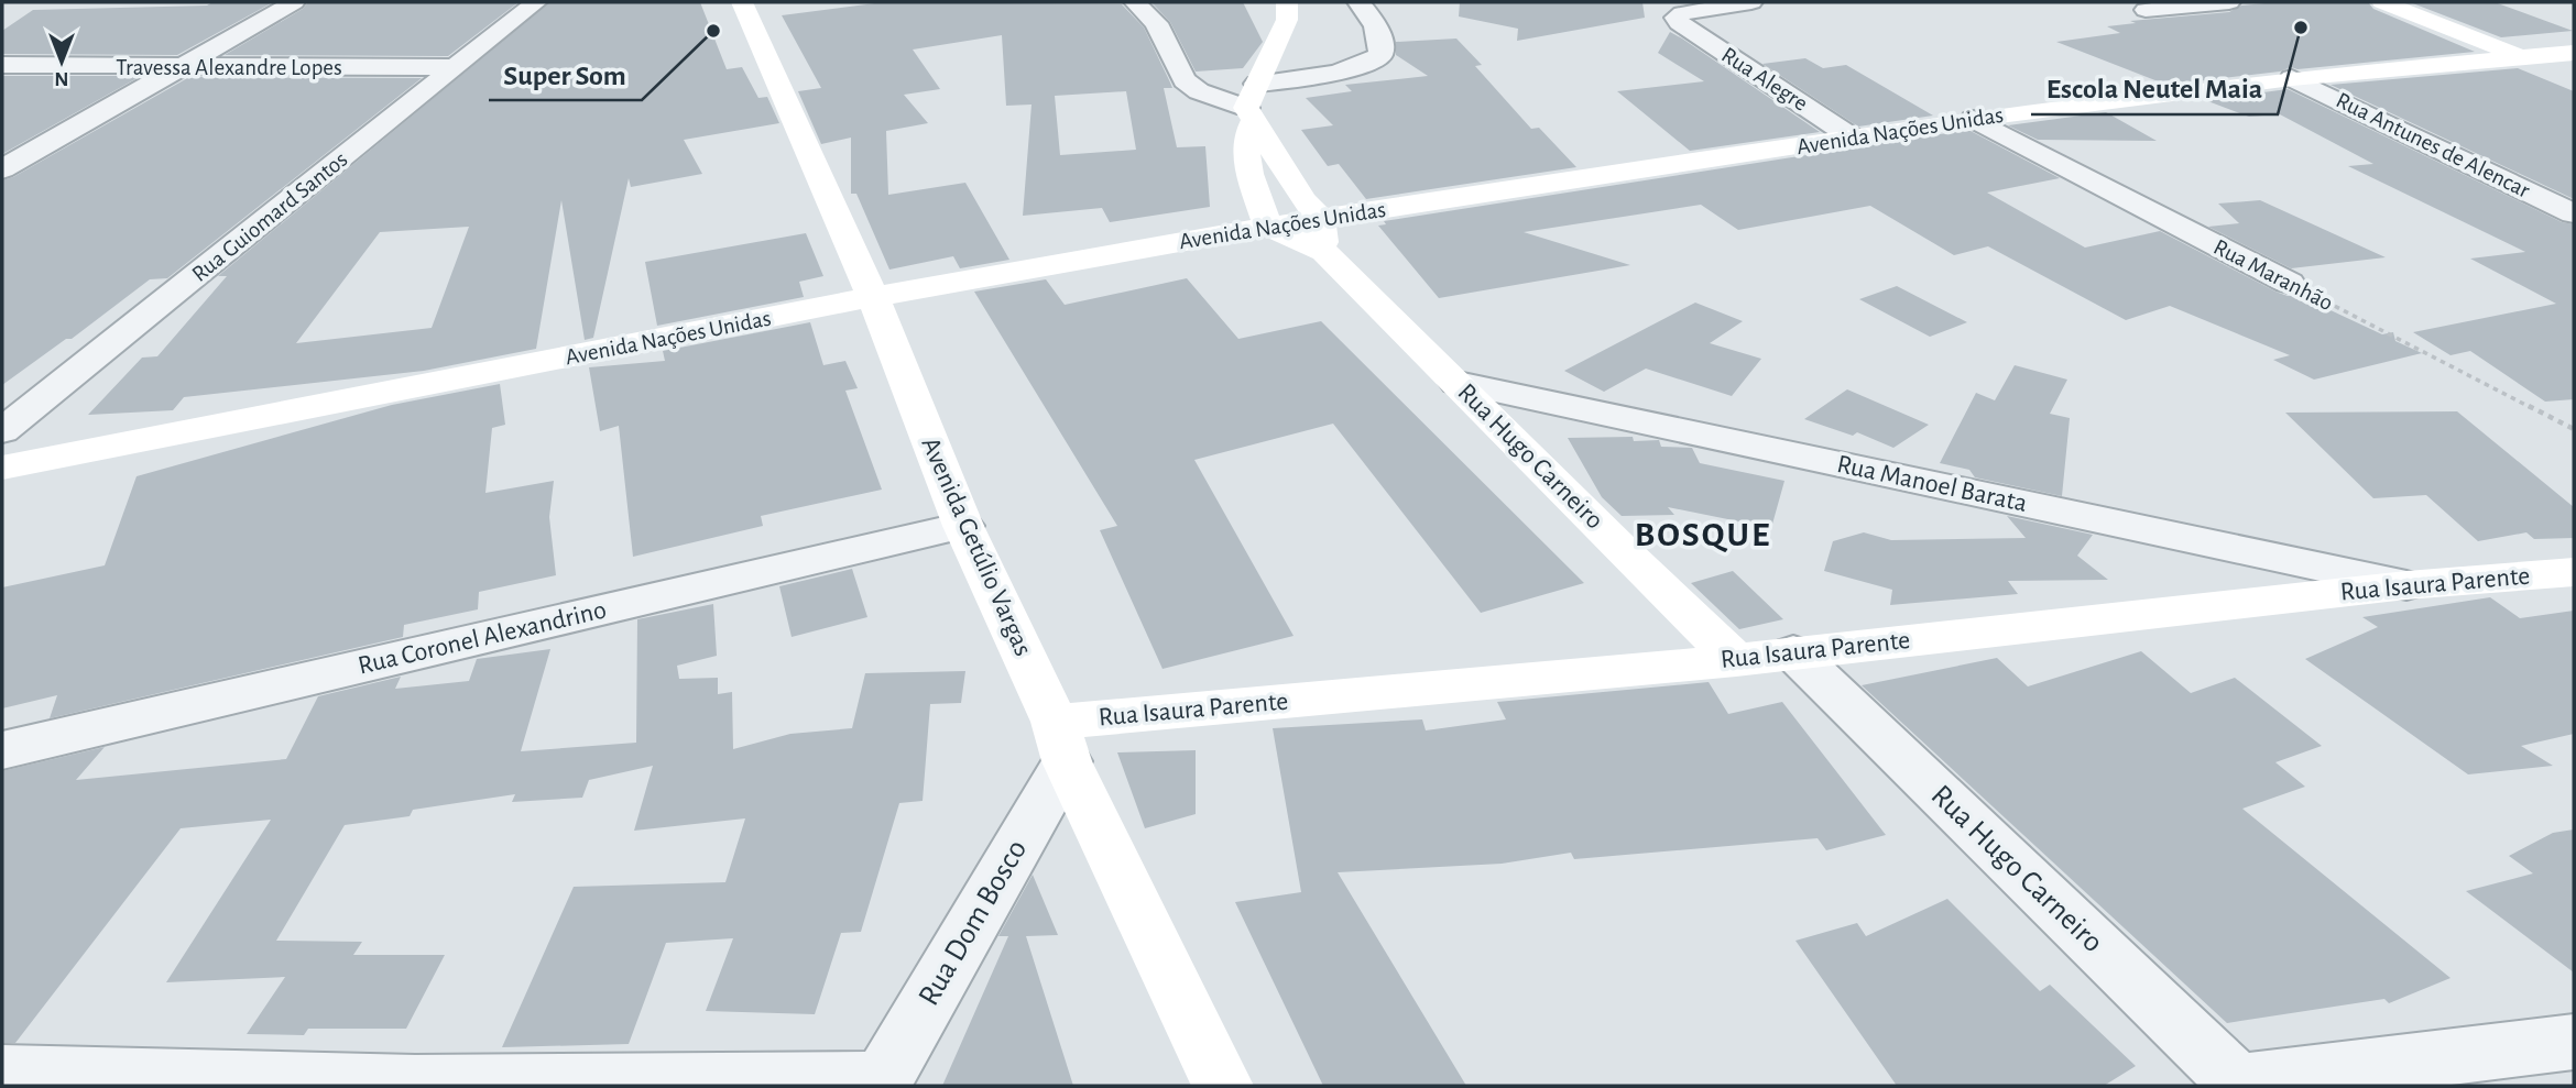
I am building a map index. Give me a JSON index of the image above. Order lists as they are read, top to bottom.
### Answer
{
  "streets": {
    "street": [
      "Travessa Alexandre Lopes",
      "Rua Alegre",
      "Avenida Nações Unidas",
      "Rua Antunes de Alencar",
      "Rua Guiomard Santos",
      "Rua Maranhão",
      "Rua Hugo Carneiro",
      "Rua Manoel Barata",
      "Avenida Getúlio Vargas",
      "Rua Isaura Parente",
      "Rua Coronel Alexandrino",
      "Rua Dom Bosco"
    ]
  },
  "crossings": [
    ["Travessa Alexandre Lopes", "Rua Guiomard Santos"],
    ["Rua Alegre", "Avenida Nações Unidas"],
    ["Avenida Nações Unidas", "Rua Antunes de Alencar"],
    ["Avenida Nações Unidas", "Rua Maranhão"],
    ["Avenida Nações Unidas", "Rua Hugo Carneiro"],
    ["Avenida Nações Unidas", "Avenida Getúlio Vargas"],
    ["Rua Hugo Carneiro", "Rua Manoel Barata"],
    ["Rua Hugo Carneiro", "Rua Isaura Parente"],
    ["Rua Manoel Barata", "Rua Isaura Parente"],
    ["Avenida Getúlio Vargas", "Rua Isaura Parente"],
    ["Avenida Getúlio Vargas", "Rua Coronel Alexandrino"],
    ["Avenida Getúlio Vargas", "Rua Dom Bosco"],
    ["Rua Isaura Parente", "Rua Dom Bosco"]
  ],
  "districts": ["BOSQUE"],
  "places": ["Escola Neutel Maia", "Super Som"],
  "north": "bottom"
}
